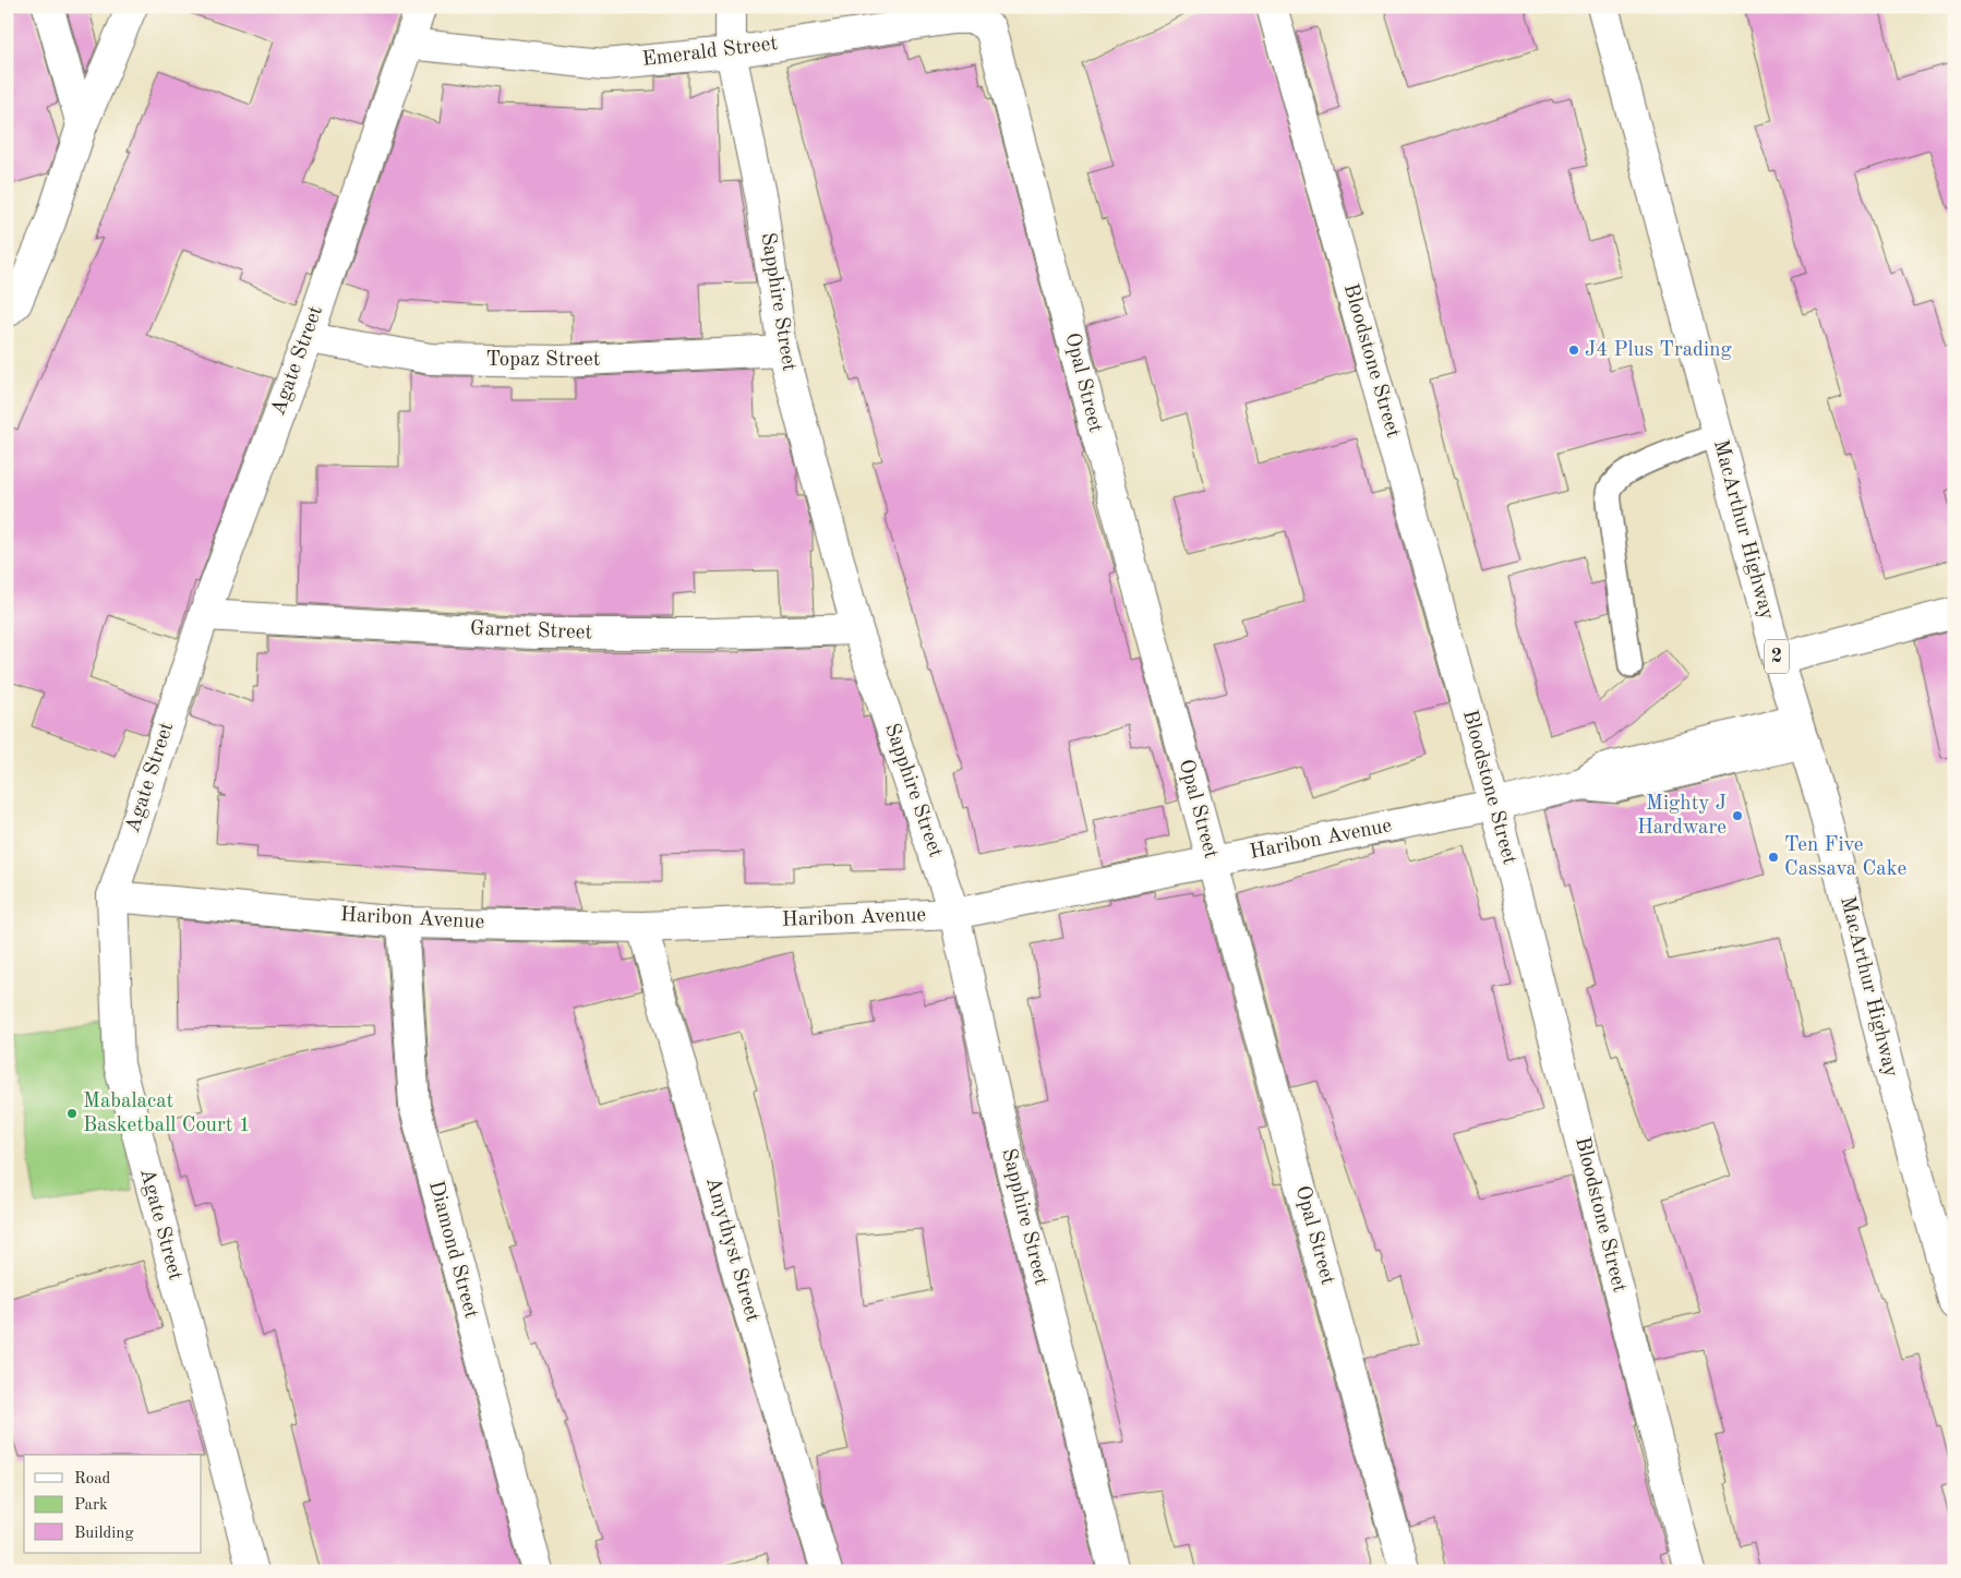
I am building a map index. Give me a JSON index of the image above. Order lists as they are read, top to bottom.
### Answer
{
  "streets": {
    "main road": [
      "Emerald Street",
      "Sapphire Street",
      "Topaz Street",
      "Agate Street",
      "Bloodstone Street",
      "Opal Street",
      "MacArthur Highway",
      "Garnet Street",
      "2",
      "Haribon Avenue",
      "Diamond Street",
      "Amythyst Street"
    ]
  },
  "crossings": [
    ["Emerald Street", "Sapphire Street"],
    ["Emerald Street", "Agate Street"],
    ["Emerald Street", "Opal Street"],
    ["Sapphire Street", "Topaz Street"],
    ["Sapphire Street", "Garnet Street"],
    ["Sapphire Street", "Haribon Avenue"],
    ["Topaz Street", "Agate Street"],
    ["Agate Street", "Garnet Street"],
    ["Agate Street", "Haribon Avenue"],
    ["Bloodstone Street", "Haribon Avenue"],
    ["Opal Street", "Haribon Avenue"],
    ["MacArthur Highway", "Haribon Avenue"],
    ["Haribon Avenue", "Diamond Street"],
    ["Haribon Avenue", "Amythyst Street"]
  ],
  "places": [
    "J4 Plus Trading",
    "Mighty J Hardware",
    "Ten Five Cassava Cake",
    "Mabalacat Basketball Court 1"
  ],
  "legend": ["Road", "Park", "Building"]
}
